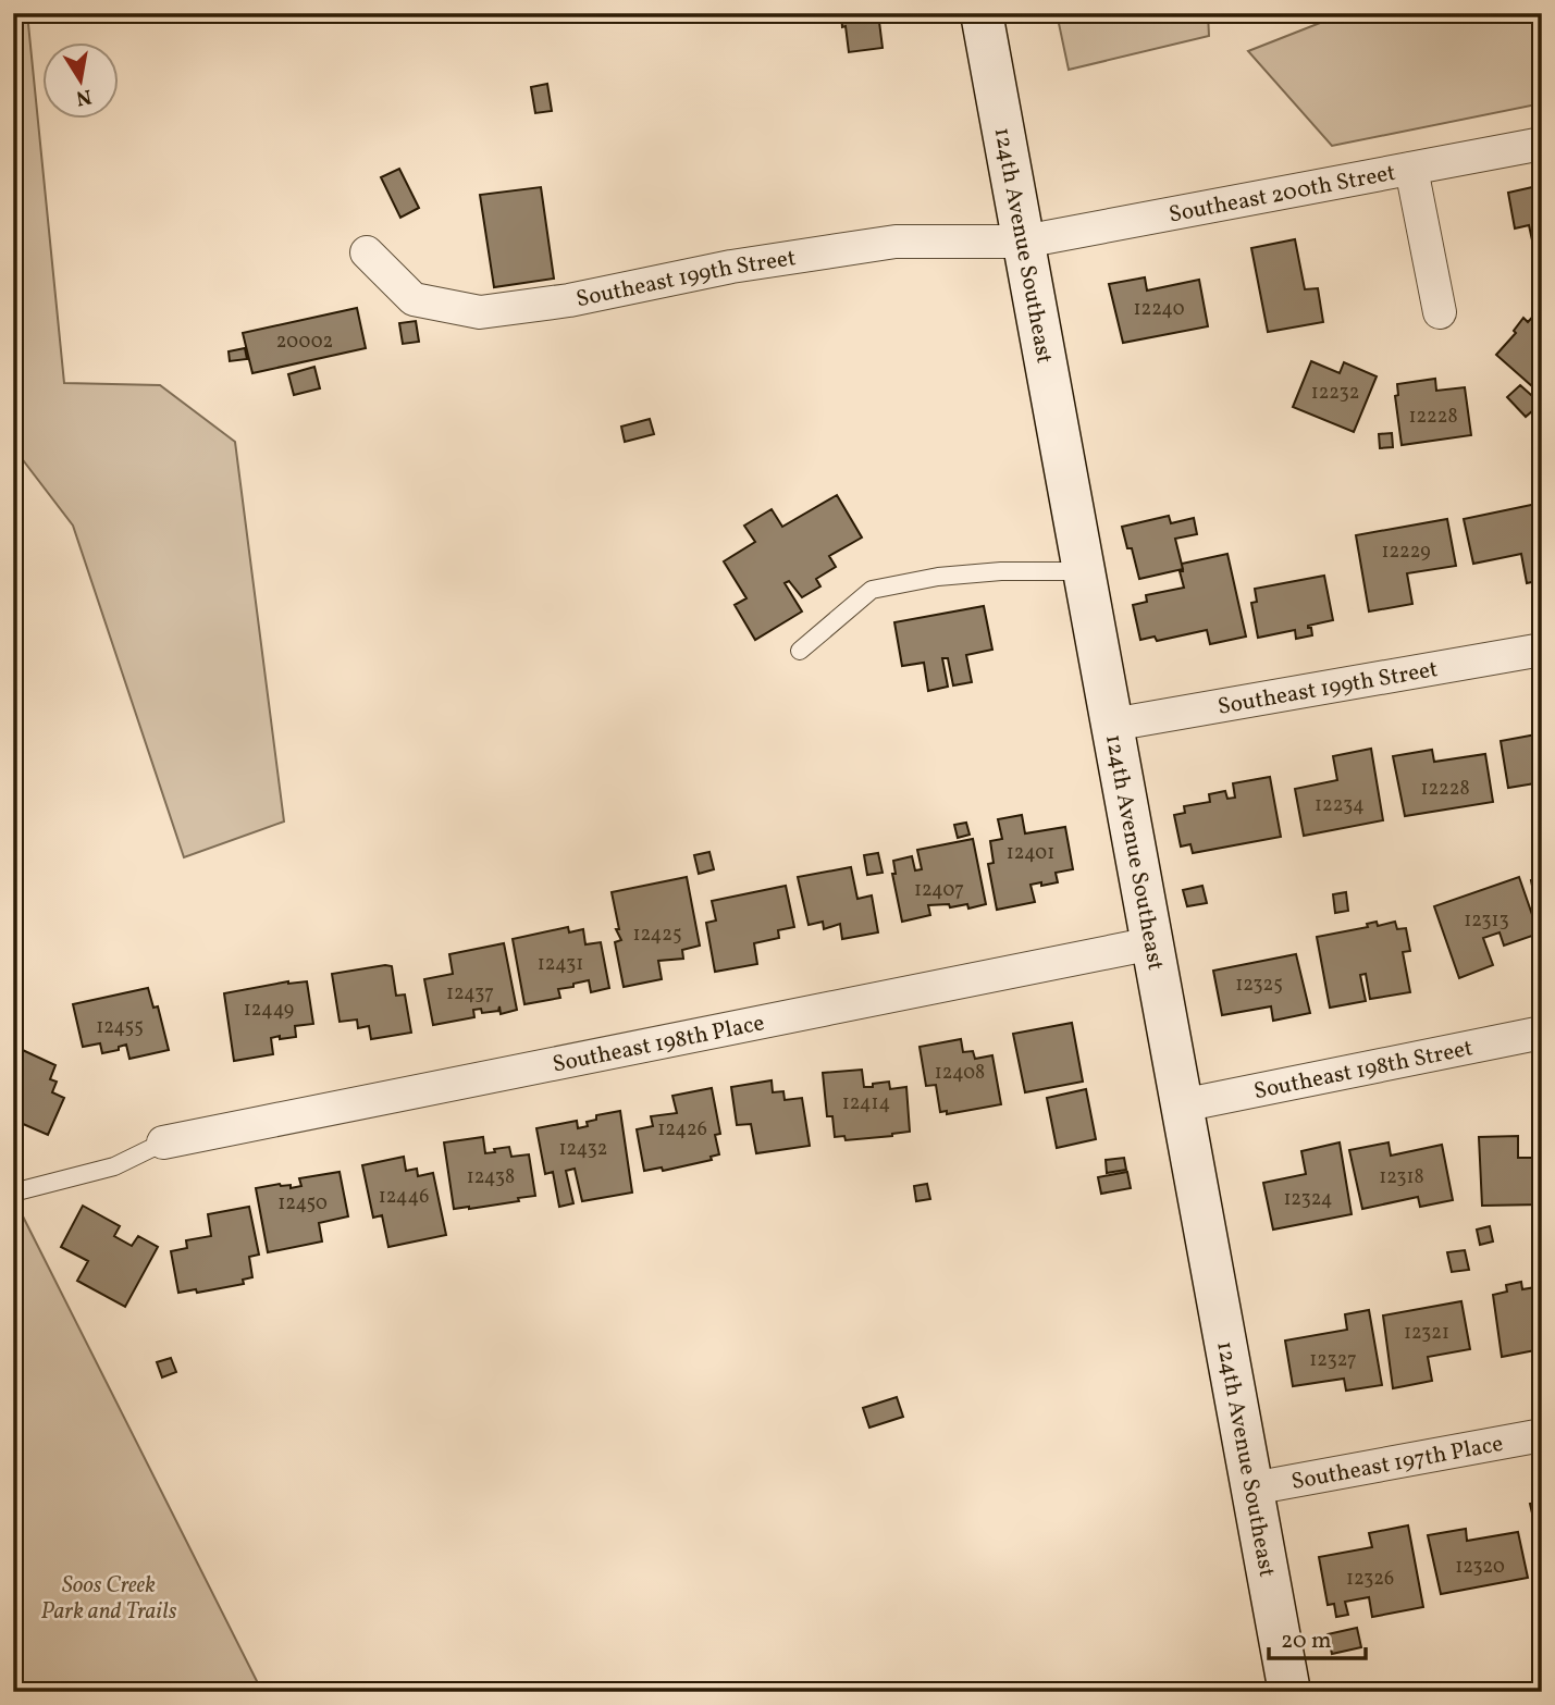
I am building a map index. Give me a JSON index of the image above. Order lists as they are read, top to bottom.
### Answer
{
  "streets": {
    "street": [
      "Southeast 200th Street",
      "124th Avenue Southeast",
      "Southeast 199th Street",
      "Southeast 198th Place",
      "Southeast 198th Street",
      "Southeast 197th Place"
    ]
  },
  "crossings": [
    ["Southeast 200th Street", "124th Avenue Southeast"],
    ["Southeast 200th Street", "Southeast 199th Street"],
    ["124th Avenue Southeast", "Southeast 199th Street"],
    ["124th Avenue Southeast", "Southeast 198th Place"],
    ["124th Avenue Southeast", "Southeast 198th Street"],
    ["124th Avenue Southeast", "Southeast 197th Place"]
  ],
  "parks": ["Soos Creek Park and Trails"],
  "house_numbers": [
    "12240",
    "20002",
    "12232",
    "12228",
    "12229",
    "12228",
    "12234",
    "12401",
    "12407",
    "12313",
    "12425",
    "12431",
    "12325",
    "12437",
    "12449",
    "12455",
    "12408",
    "12414",
    "12426",
    "12432",
    "12438",
    "12318",
    "12446",
    "12324",
    "12450",
    "12321",
    "12327",
    "12320",
    "12326"
  ],
  "scale_bar": "20 m",
  "north": "bottom"
}
